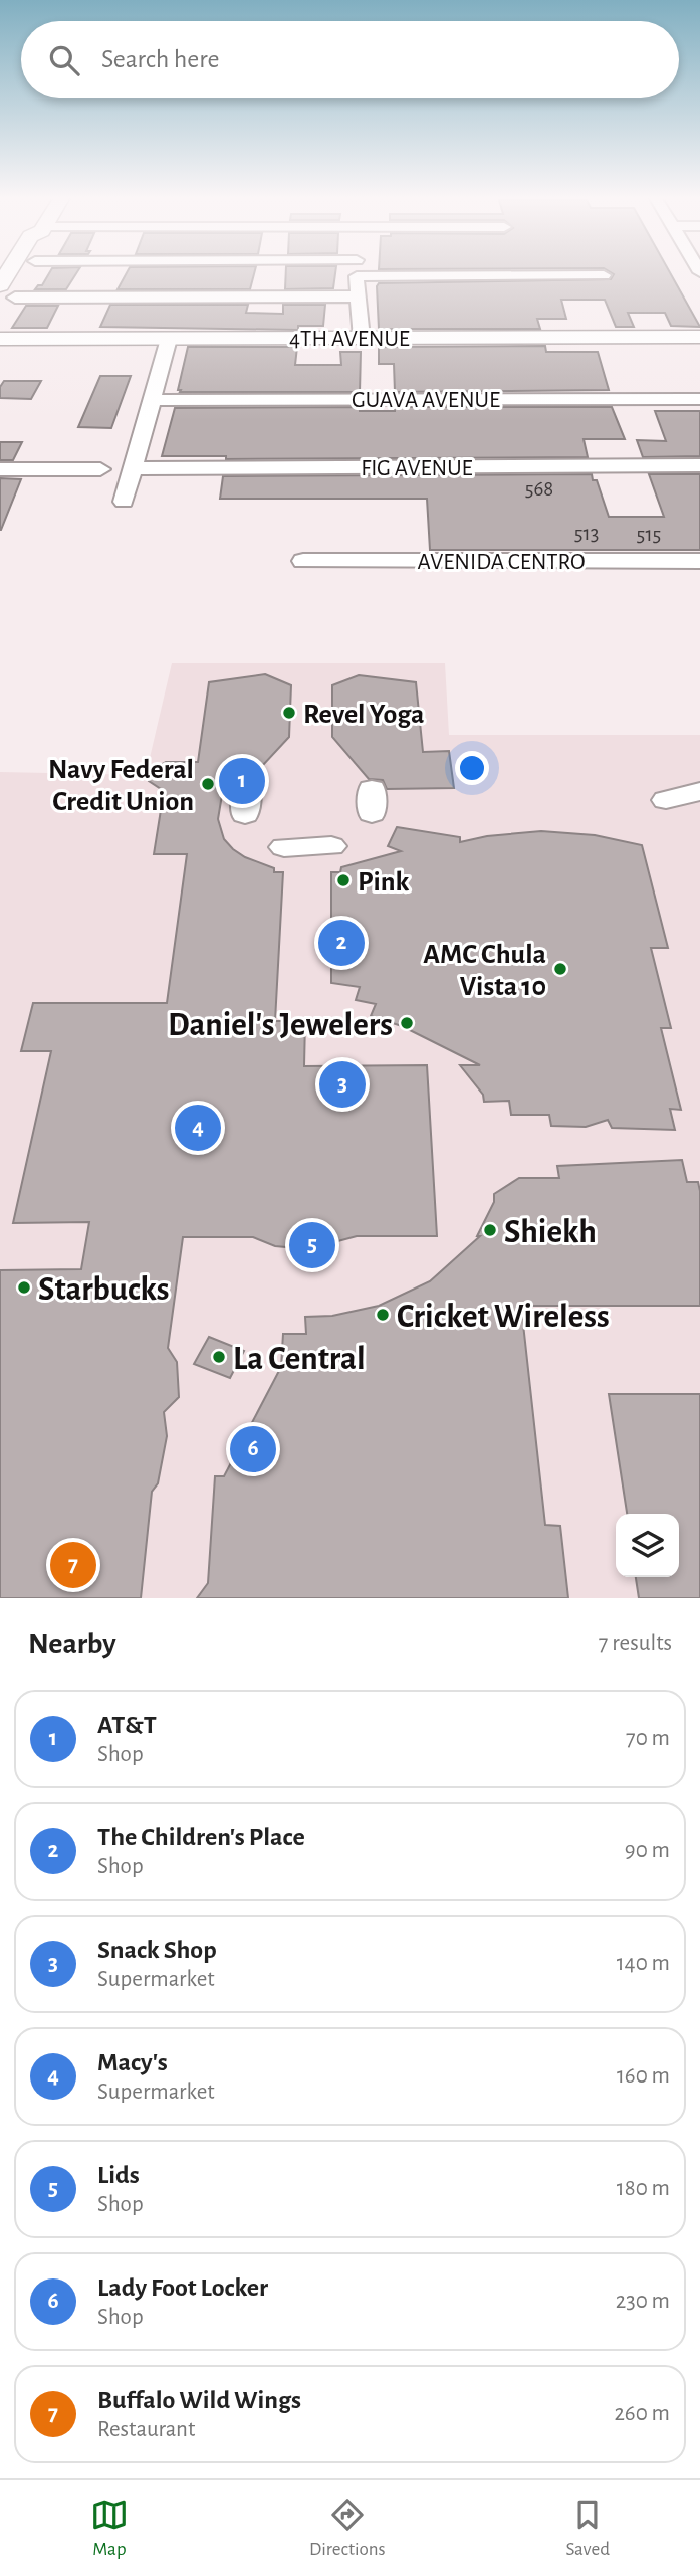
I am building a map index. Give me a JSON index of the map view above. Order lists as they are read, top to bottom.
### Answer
{
  "streets": {
    "main road": ["4TH AVENUE"],
    "street": ["GUAVA AVENUE", "FIG AVENUE", "AVENIDA CENTRO"]
  },
  "places": [
    "Revel Yoga",
    "Navy Federal Credit Union",
    "Pink",
    "AMC Chula Vista 10",
    "Daniel's Jewelers",
    "Shiekh",
    "Starbucks",
    "Cricket Wireless",
    "La Central"
  ],
  "house_numbers": ["568", "513", "515"],
  "page": {
    "search": "Search here",
    "pins": [
      "1",
      "2",
      "3",
      "4",
      "5",
      "6",
      "7"
    ],
    "heading": ["Nearby", "7 results"],
    "list": [
      {
        "mark": "1",
        "name": "AT&T",
        "note": "Shop",
        "value": "70 m"
      },
      {
        "mark": "2",
        "name": "The Children's Place",
        "note": "Shop",
        "value": "90 m"
      },
      {
        "mark": "3",
        "name": "Snack Shop",
        "note": "Supermarket",
        "value": "140 m"
      },
      {
        "mark": "4",
        "name": "Macy's",
        "note": "Supermarket",
        "value": "160 m"
      },
      {
        "mark": "5",
        "name": "Lids",
        "note": "Shop",
        "value": "180 m"
      },
      {
        "mark": "6",
        "name": "Lady Foot Locker",
        "note": "Shop",
        "value": "230 m"
      },
      {
        "mark": "7",
        "name": "Buffalo Wild Wings",
        "note": "Restaurant",
        "value": "260 m"
      }
    ],
    "nav": ["Map", "Directions", "Saved"]
  }
}
